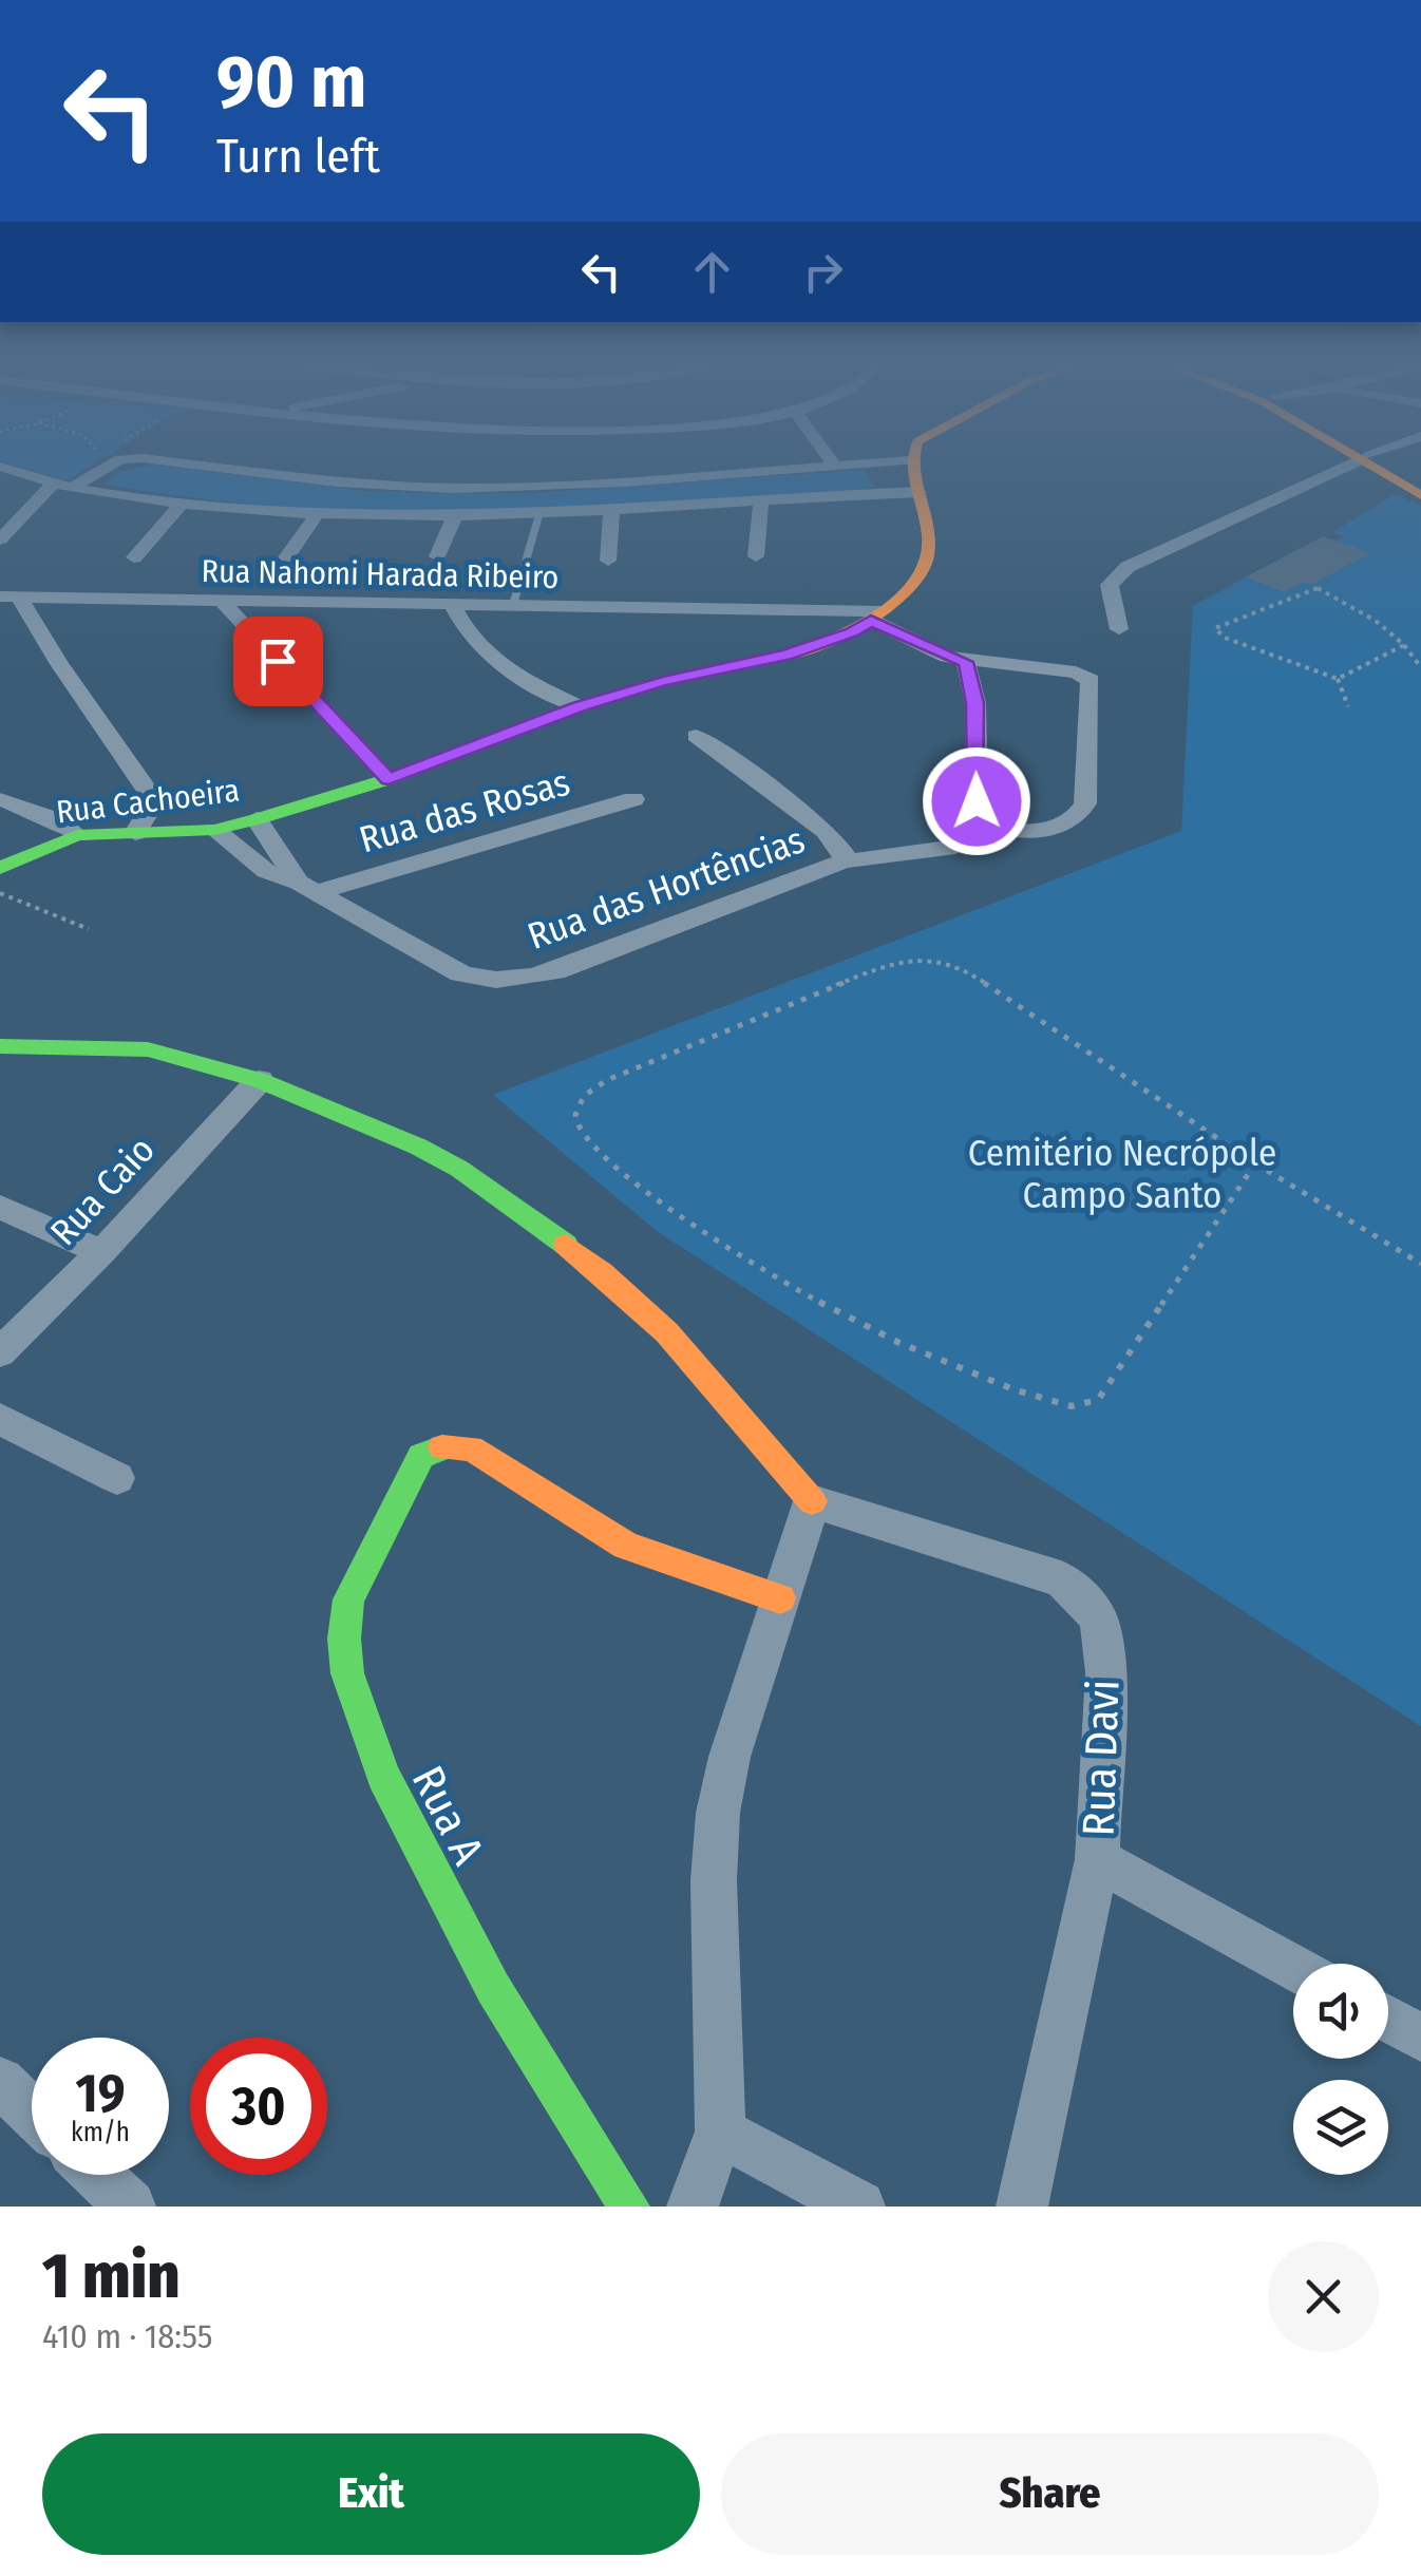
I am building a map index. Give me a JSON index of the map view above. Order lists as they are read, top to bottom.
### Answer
{
  "streets": {
    "main road": ["Rua Cachoeira", "Rua A"],
    "street": [
      "Rua Nahomi Harada Ribeiro",
      "Rua das Rosas",
      "Rua das Hortências",
      "Rua Caio",
      "Rua Davi"
    ]
  },
  "crossings": [
    ["Rua Nahomi Harada Ribeiro", "Rua Cachoeira"],
    ["Rua Cachoeira", "Rua das Hortências"],
    ["Rua das Rosas", "Rua das Hortências"]
  ],
  "parks": ["Cemitério Necrópole Campo Santo"],
  "page": {
    "turn": ["90 m", "Turn left"],
    "speed": "19 km/h",
    "limit": "30",
    "heading": ["1 min", "410 m · 18:55"],
    "buttons": ["Exit", "Share"]
  }
}
